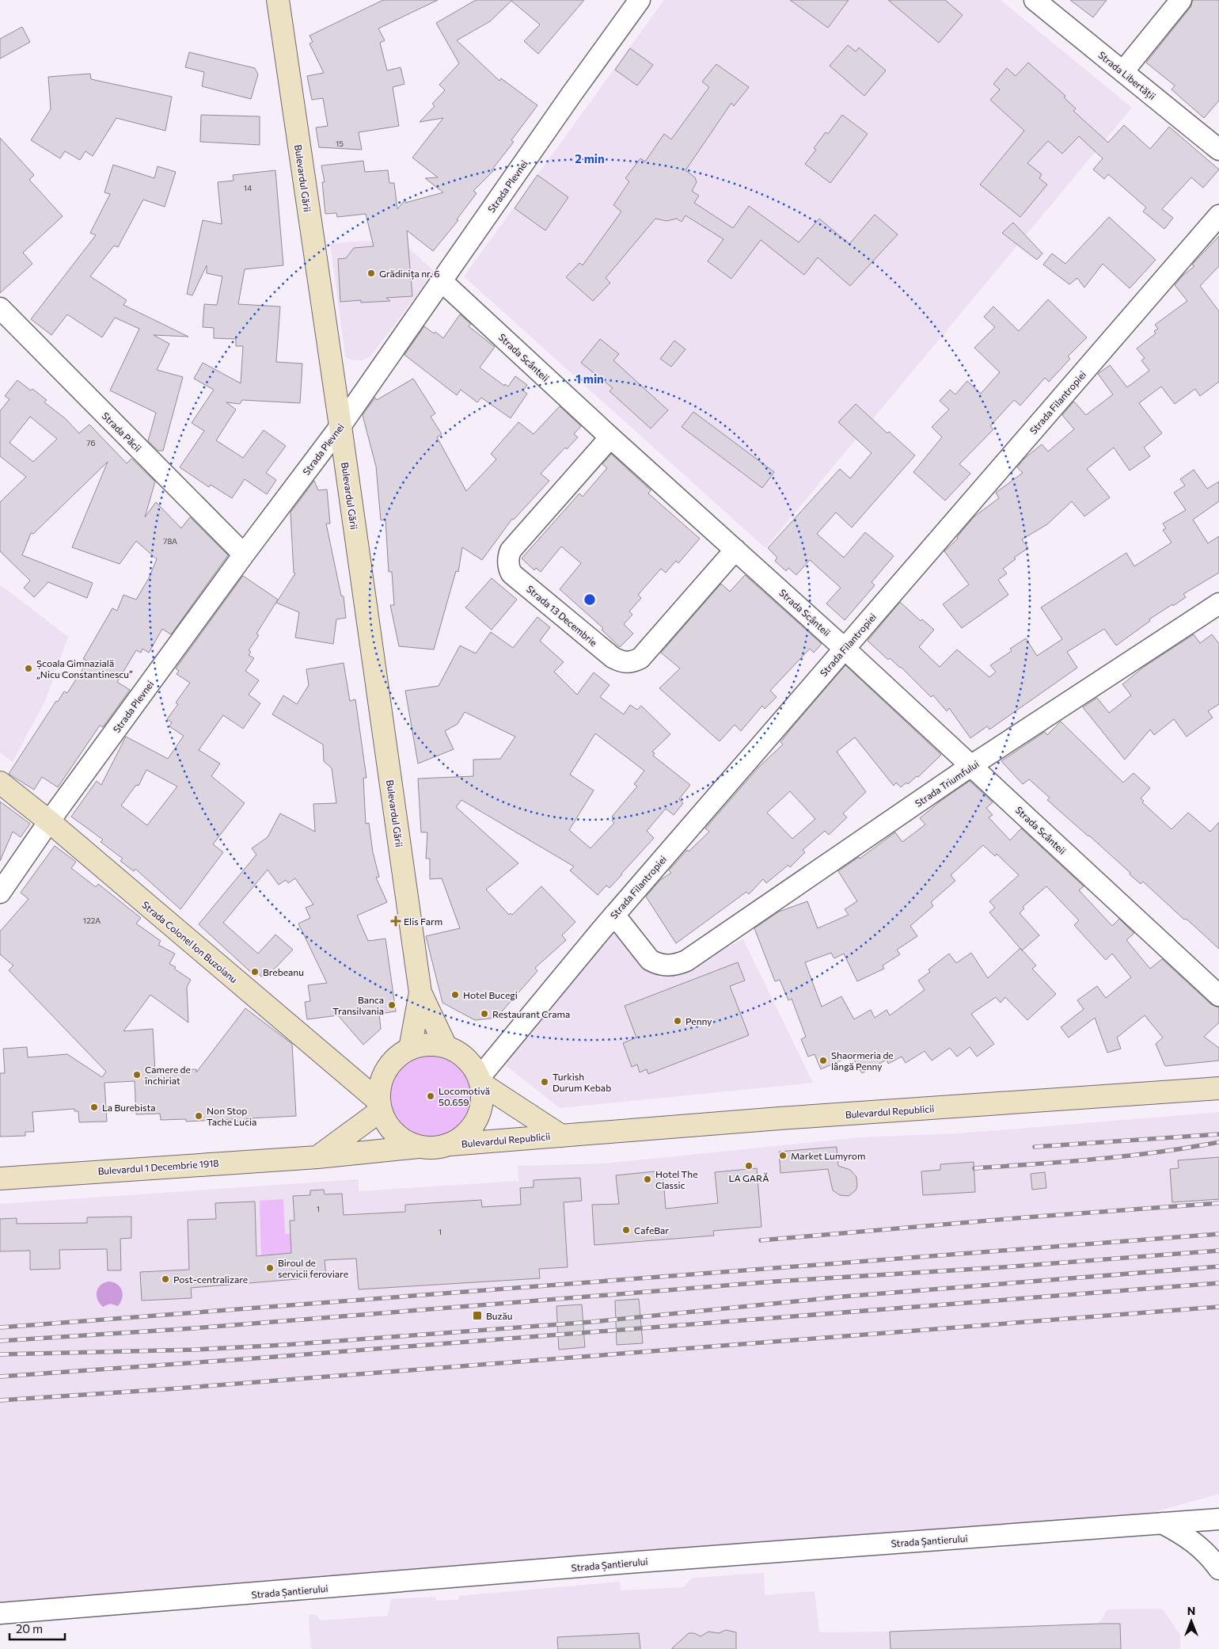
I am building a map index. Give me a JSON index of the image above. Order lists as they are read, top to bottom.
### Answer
{
  "streets": {
    "main road": [
      "Bulevardul Gării",
      "Strada Colonel Ion Buzoianu",
      "Bulevardul Republicii",
      "Bulevardul 1 Decembrie 1918"
    ],
    "street": [
      "Strada Libertății",
      "Strada Plevnei",
      "Strada Scânteii",
      "Strada Filantropiei",
      "Strada Păcii",
      "Strada 13 Decembrie",
      "Strada Triumfului",
      "Strada Șantierului"
    ]
  },
  "crossings": [
    ["Bulevardul Gării", "Strada Plevnei"],
    ["Bulevardul Gării", "Strada Filantropiei"],
    ["Bulevardul Gării", "Strada Colonel Ion Buzoianu"],
    ["Bulevardul Gării", "Bulevardul Republicii"],
    ["Bulevardul Gării", "Bulevardul 1 Decembrie 1918"],
    ["Strada Plevnei", "Strada Scânteii"],
    ["Strada Plevnei", "Strada Păcii"],
    ["Strada Plevnei", "Strada Colonel Ion Buzoianu"],
    ["Strada Scânteii", "Strada Filantropiei"],
    ["Strada Scânteii", "Strada 13 Decembrie"],
    ["Strada Scânteii", "Strada Triumfului"],
    ["Strada Filantropiei", "Strada Triumfului"],
    ["Strada Filantropiei", "Strada Colonel Ion Buzoianu"],
    ["Strada Filantropiei", "Bulevardul Republicii"],
    ["Strada Filantropiei", "Bulevardul 1 Decembrie 1918"],
    ["Strada Colonel Ion Buzoianu", "Bulevardul Republicii"],
    ["Strada Colonel Ion Buzoianu", "Bulevardul 1 Decembrie 1918"],
    ["Bulevardul Republicii", "Bulevardul 1 Decembrie 1918"]
  ],
  "places": {
    "other": [
      "Grădinița nr. 6",
      "Școala Gimnazială „Nicu Constantinescu”",
      "Brebeanu",
      "Hotel Bucegi",
      "Banca Transilvania",
      "Restaurant Crama",
      "Penny",
      "Shaormeria de lângă Penny",
      "Camere de închiriat",
      "Turkish Durum Kebab",
      "Locomotivă 50.659",
      "La Burebista",
      "Non Stop Tache Lucia",
      "Market Lumyrom",
      "LA GARĂ",
      "Hotel The Classic",
      "CafeBar",
      "Biroul de servicii feroviare",
      "Post-centralizare"
    ],
    "health": ["Elis Farm"],
    "transit": ["Buzău"]
  },
  "house_numbers": [
    "15",
    "14",
    "76",
    "78A",
    "122A",
    "1",
    "1"
  ],
  "scale_bar": "20 m",
  "north": "top",
  "rings": ["2 min", "1 min"]
}
